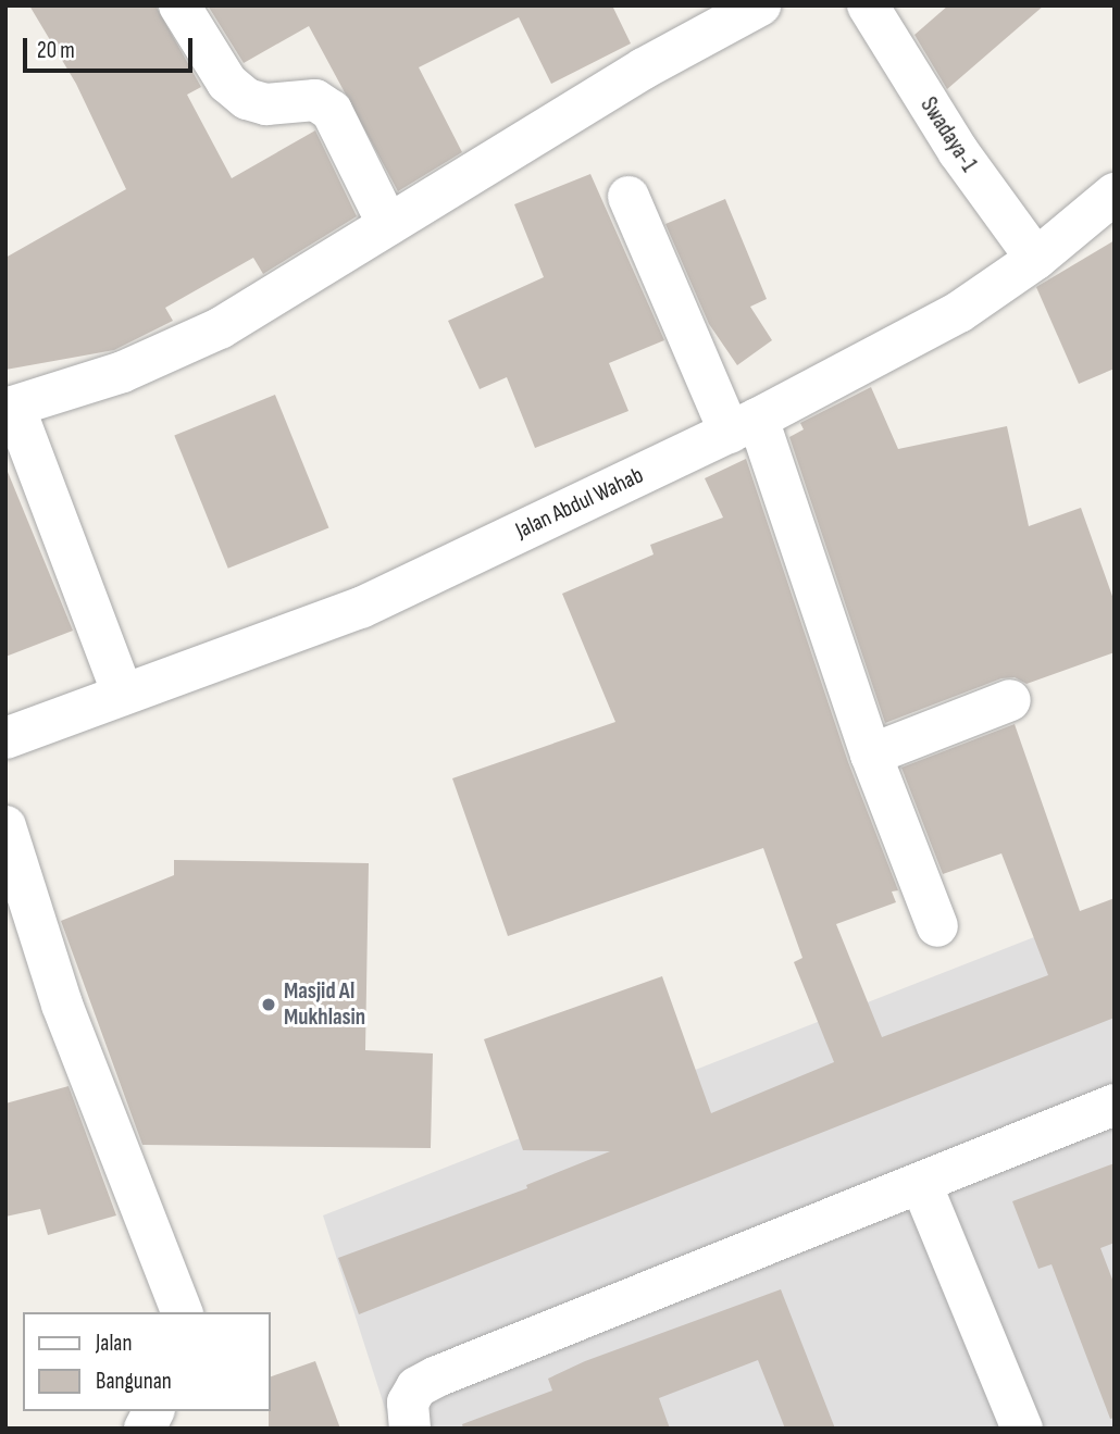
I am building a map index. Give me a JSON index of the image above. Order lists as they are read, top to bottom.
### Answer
{
  "streets": {
    "street": ["Swadaya-1", "Jalan Abdul Wahab"]
  },
  "crossings": [
    ["Swadaya-1", "Jalan Abdul Wahab"]
  ],
  "places": ["Masjid Al Mukhlasin"],
  "legend": ["Jalan", "Bangunan"],
  "scale_bar": "20 m"
}
